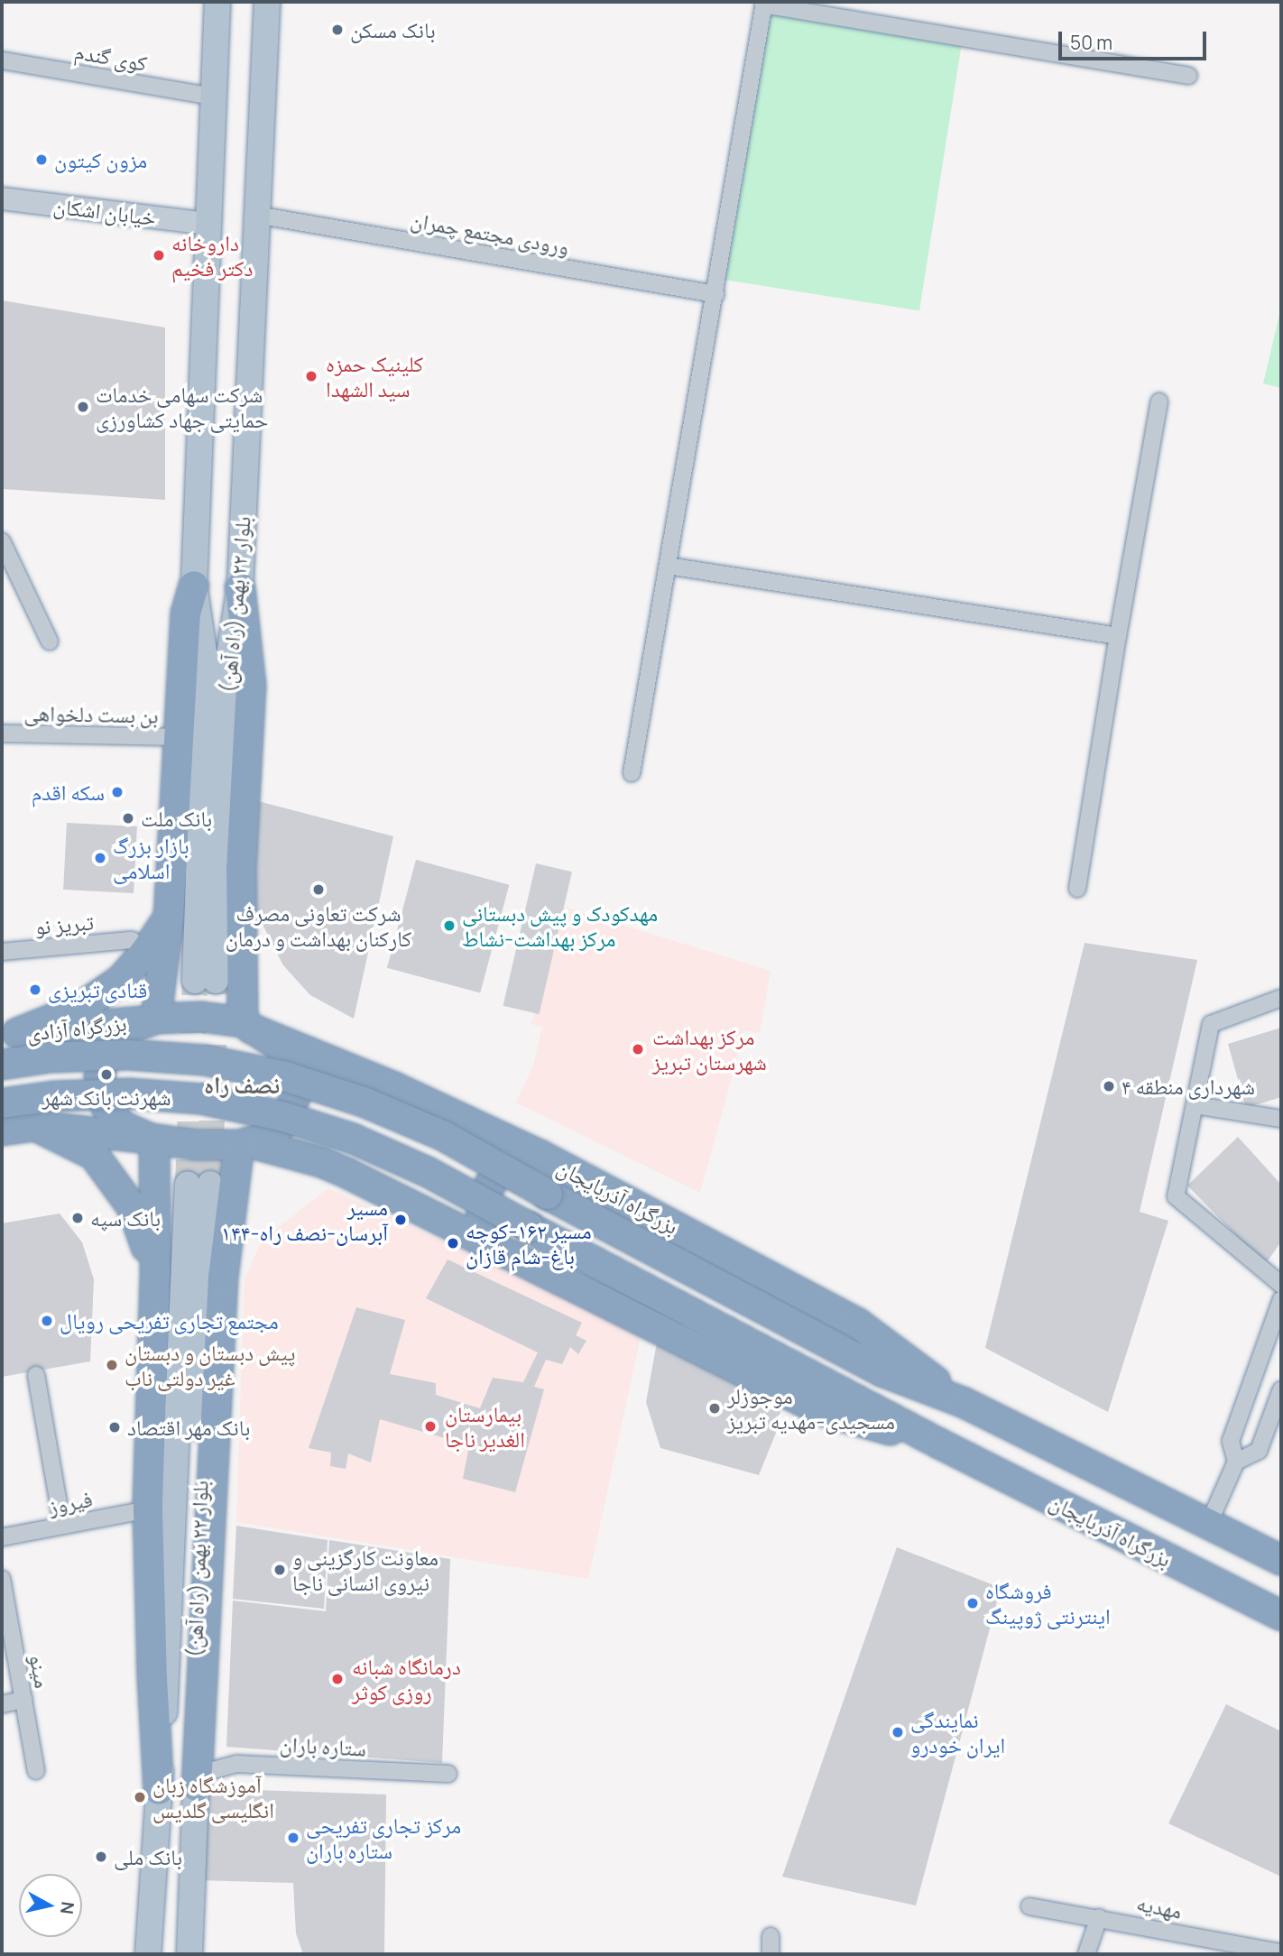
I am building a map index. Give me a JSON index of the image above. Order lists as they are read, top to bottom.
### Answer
{
  "streets": {
    "highway": ["بزرگراه آزادی", "بزرگراه آذربایجان"],
    "main road": ["خیابان اشکان", "بلوار ۲۲ بهمن (راه آهن)"],
    "street": [
      "کوی گندم",
      "ورودی مجتمع چمران",
      "بن بست دلخواهی",
      "تبریز نو",
      "فیروز",
      "مینو",
      "ستاره باران",
      "مهدیه"
    ]
  },
  "crossings": [
    ["کوی گندم", "بلوار ۲۲ بهمن (راه آهن)"],
    ["خیابان اشکان", "بلوار ۲۲ بهمن (راه آهن)"],
    ["ورودی مجتمع چمران", "بلوار ۲۲ بهمن (راه آهن)"],
    ["بلوار ۲۲ بهمن (راه آهن)", "ستاره باران"],
    ["بزرگراه آزادی", "بزرگراه آذربایجان"]
  ],
  "districts": ["نصف راه"],
  "places": [
    "بانک مسکن",
    "مزون کیتون",
    "داروخانه دکتر فخیم",
    "کلینیک حمزه سید الشهدا",
    "شرکت سهامی خدمات حمایتی جهاد کشاورزی",
    "سکه اقدم",
    "بانک ملت",
    "بازار بزرگ اسلامی",
    "شرکت تعاونی مصرف کارکنان بهداشت و درمان",
    "مهدکودک و پیش دبستانی مرکز بهداشت-نشاط",
    "قنادی تبریزی",
    "مرکز بهداشت شهرستان تبریز",
    "شهرنت بانک شهر",
    "شهرداری منطقه ۴",
    "بانک سپه",
    "مسیر ۱۴۴-آبرسان-نصف راه",
    "مسیر ۱۶۲-کوچه باغ-شام قازان",
    "مجتمع تجاری تفریحی رویال",
    "پیش دبستان و دبستان غیر دولتی ناب",
    "موجوزلر مسجیدی-مهدیه تبریز",
    "بیمارستان الغدیر ناجا",
    "بانک مهر اقتصاد",
    "معاونت کارگزینی و نیروی انسانی ناجا",
    "فروشگاه اینترنتی ژوپینگ",
    "درمانگاه شبانه روزی کوثر",
    "نمایندگی ایران خودرو",
    "آموزشگاه زبان انگلیسی گلدیس",
    "مرکز تجاری تفریحی ستاره باران",
    "بانک ملی"
  ],
  "scale_bar": "50 m",
  "north": "right"
}
